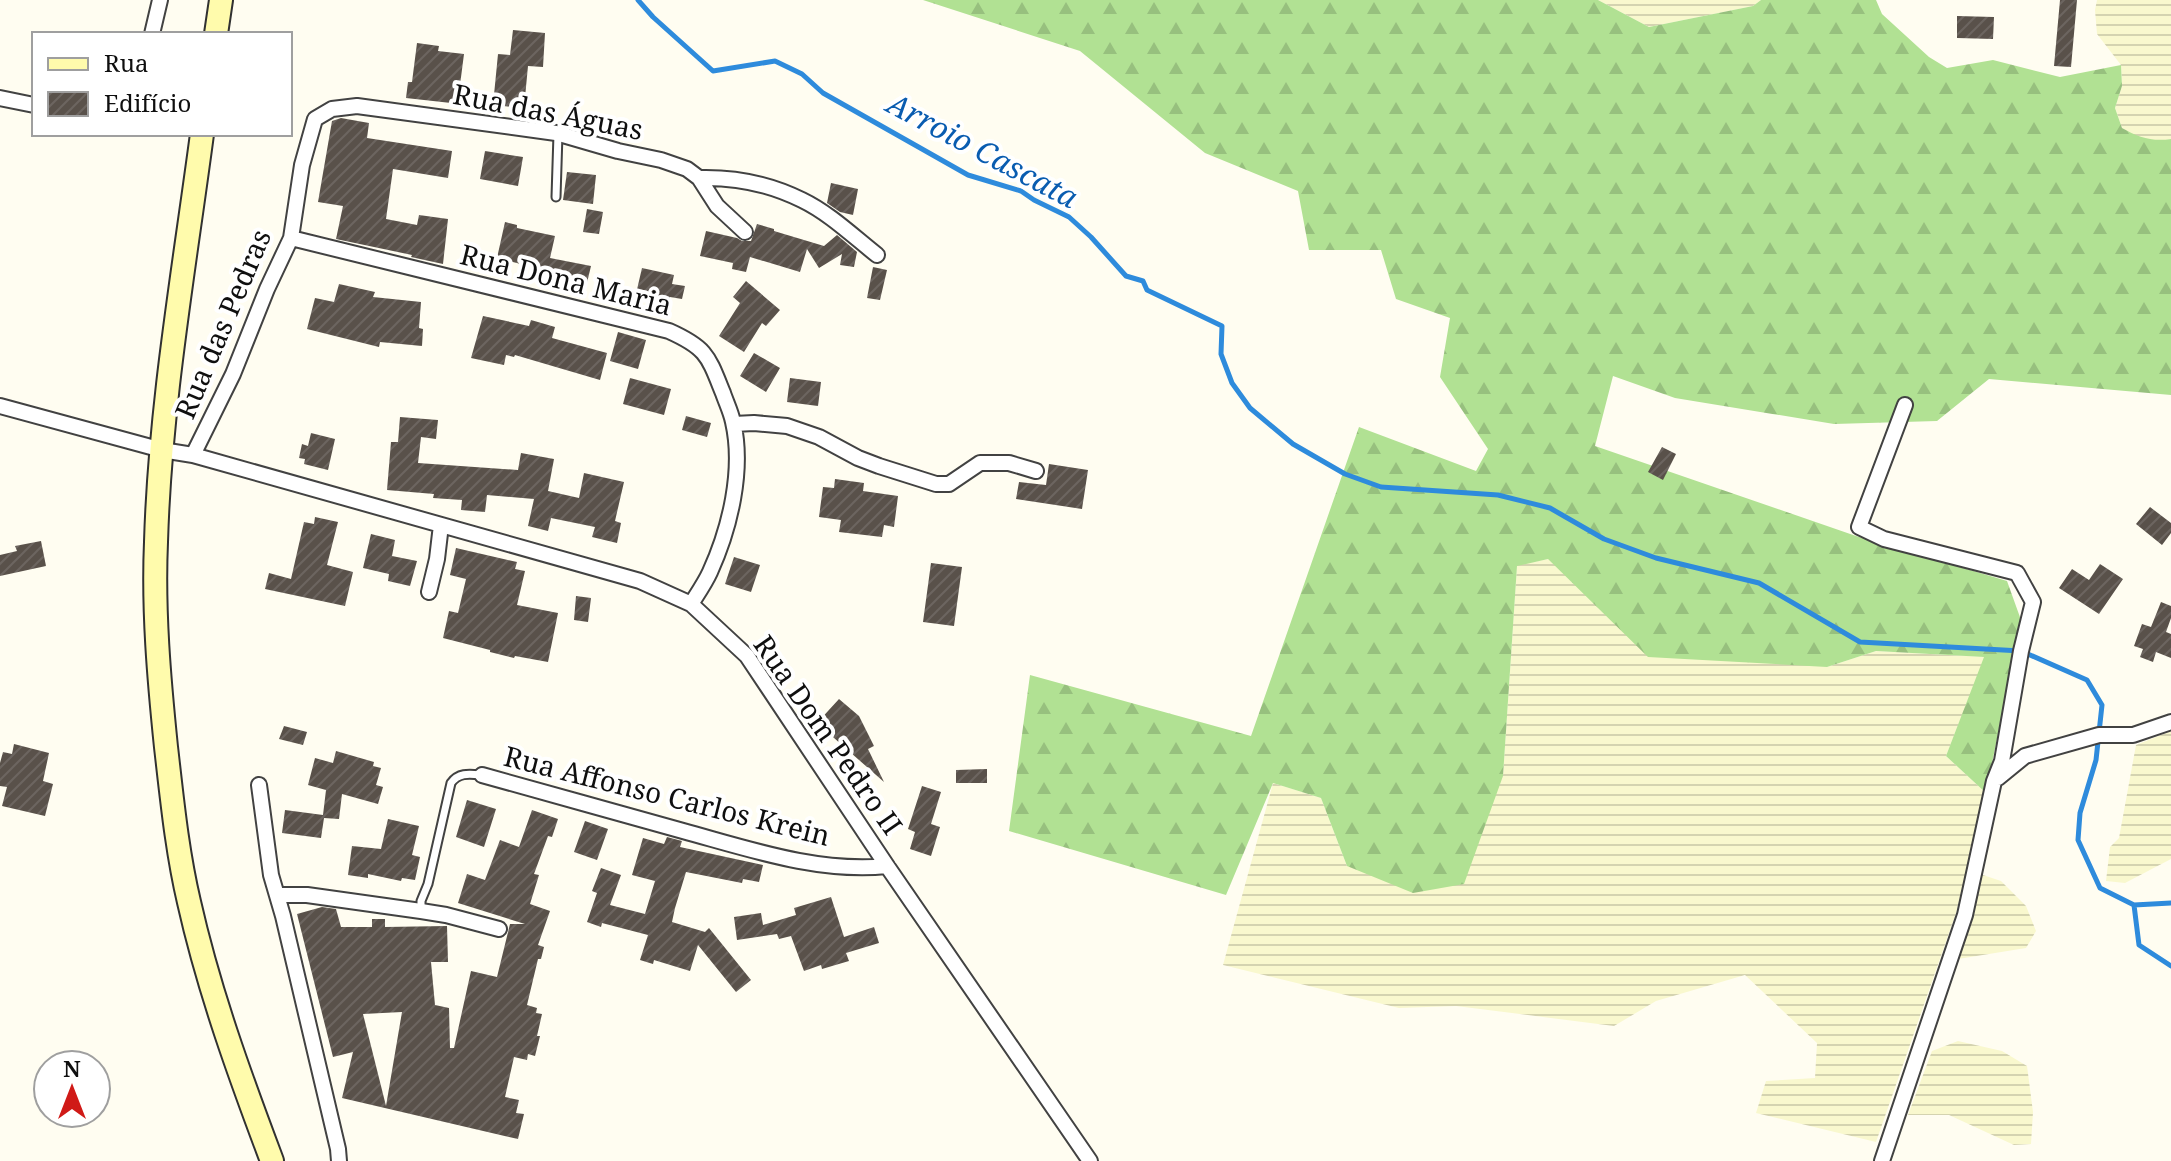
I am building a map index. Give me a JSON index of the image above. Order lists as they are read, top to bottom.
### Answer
{
  "streets": {
    "street": [
      "Rua das Águas",
      "Rua Dona Maria",
      "Rua das Pedras",
      "Rua Dom Pedro II",
      "Rua Affonso Carlos Krein"
    ]
  },
  "crossings": [
    ["Rua das Águas", "Rua das Pedras"],
    ["Rua Dona Maria", "Rua das Pedras"],
    ["Rua Dona Maria", "Rua Dom Pedro II"],
    ["Rua das Pedras", "Rua Dom Pedro II"],
    ["Rua Dom Pedro II", "Rua Affonso Carlos Krein"]
  ],
  "water": ["Arroio Cascata"],
  "legend": ["Rua", "Edifício"],
  "north": "top"
}
